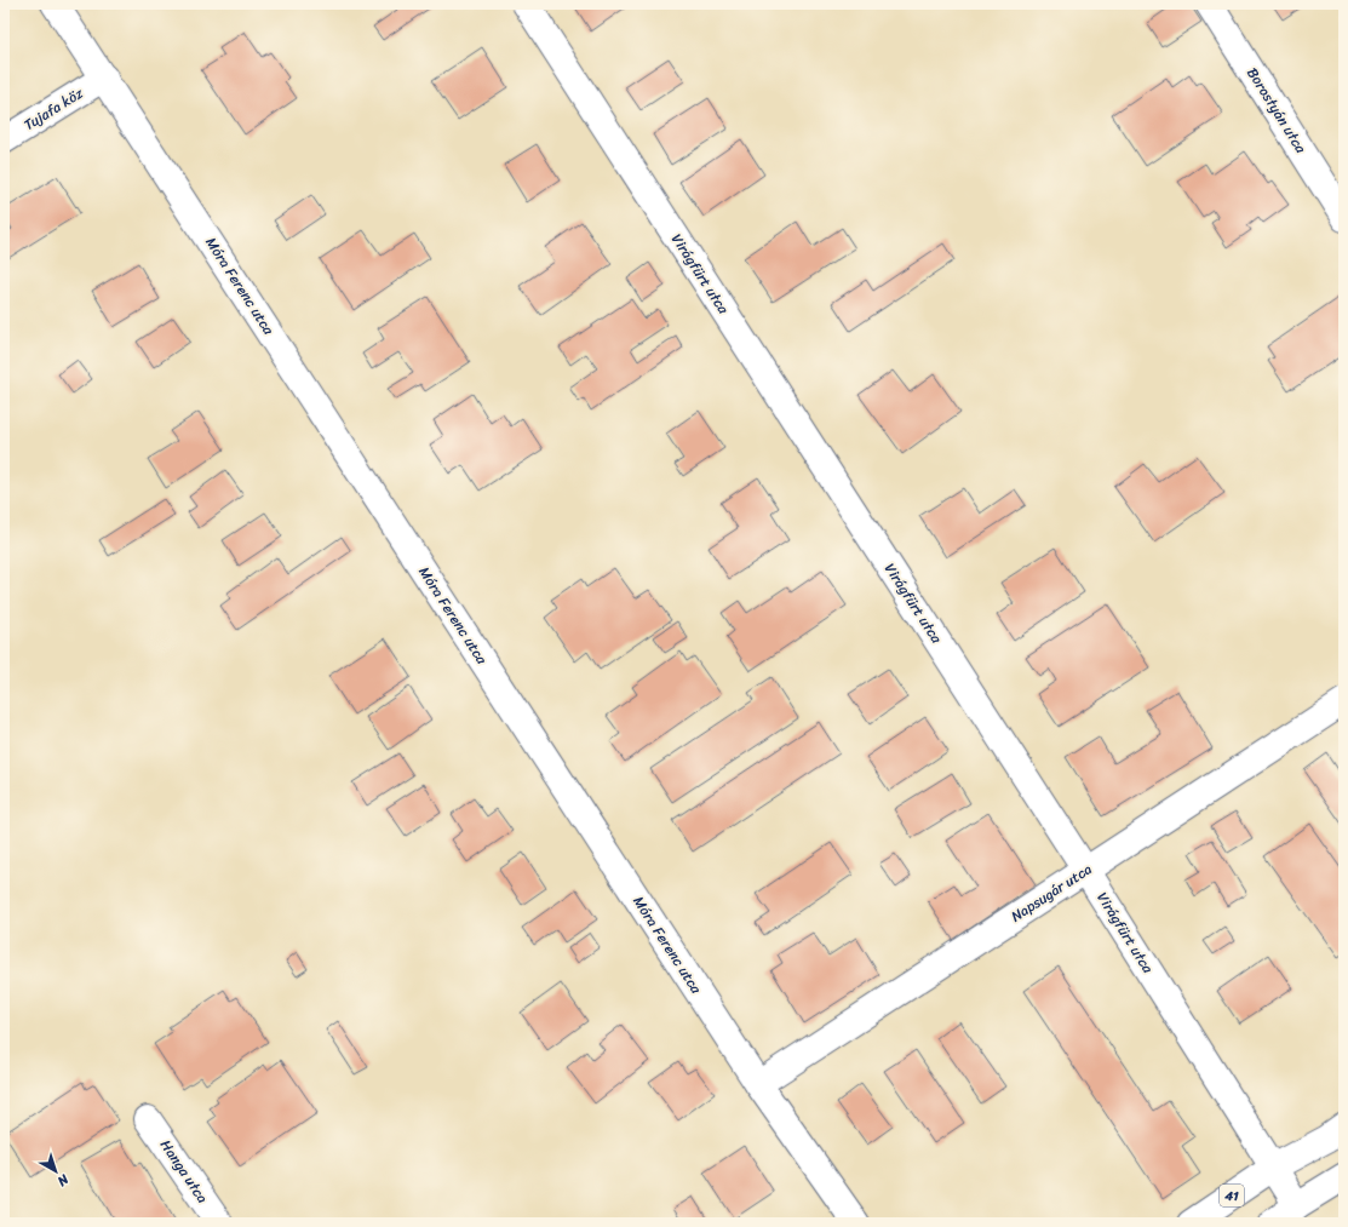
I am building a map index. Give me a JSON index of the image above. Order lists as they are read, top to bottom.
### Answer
{
  "streets": {
    "street": [
      "Tujafa köz",
      "Borostyán utca",
      "Virágfürt utca",
      "Móra Ferenc utca",
      "Napsugár utca",
      "Hanga utca",
      "41"
    ]
  },
  "crossings": [
    ["Tujafa köz", "Móra Ferenc utca"],
    ["Virágfürt utca", "Napsugár utca"],
    ["Virágfürt utca", "41"],
    ["Móra Ferenc utca", "Napsugár utca"]
  ],
  "north": "bottom right"
}
